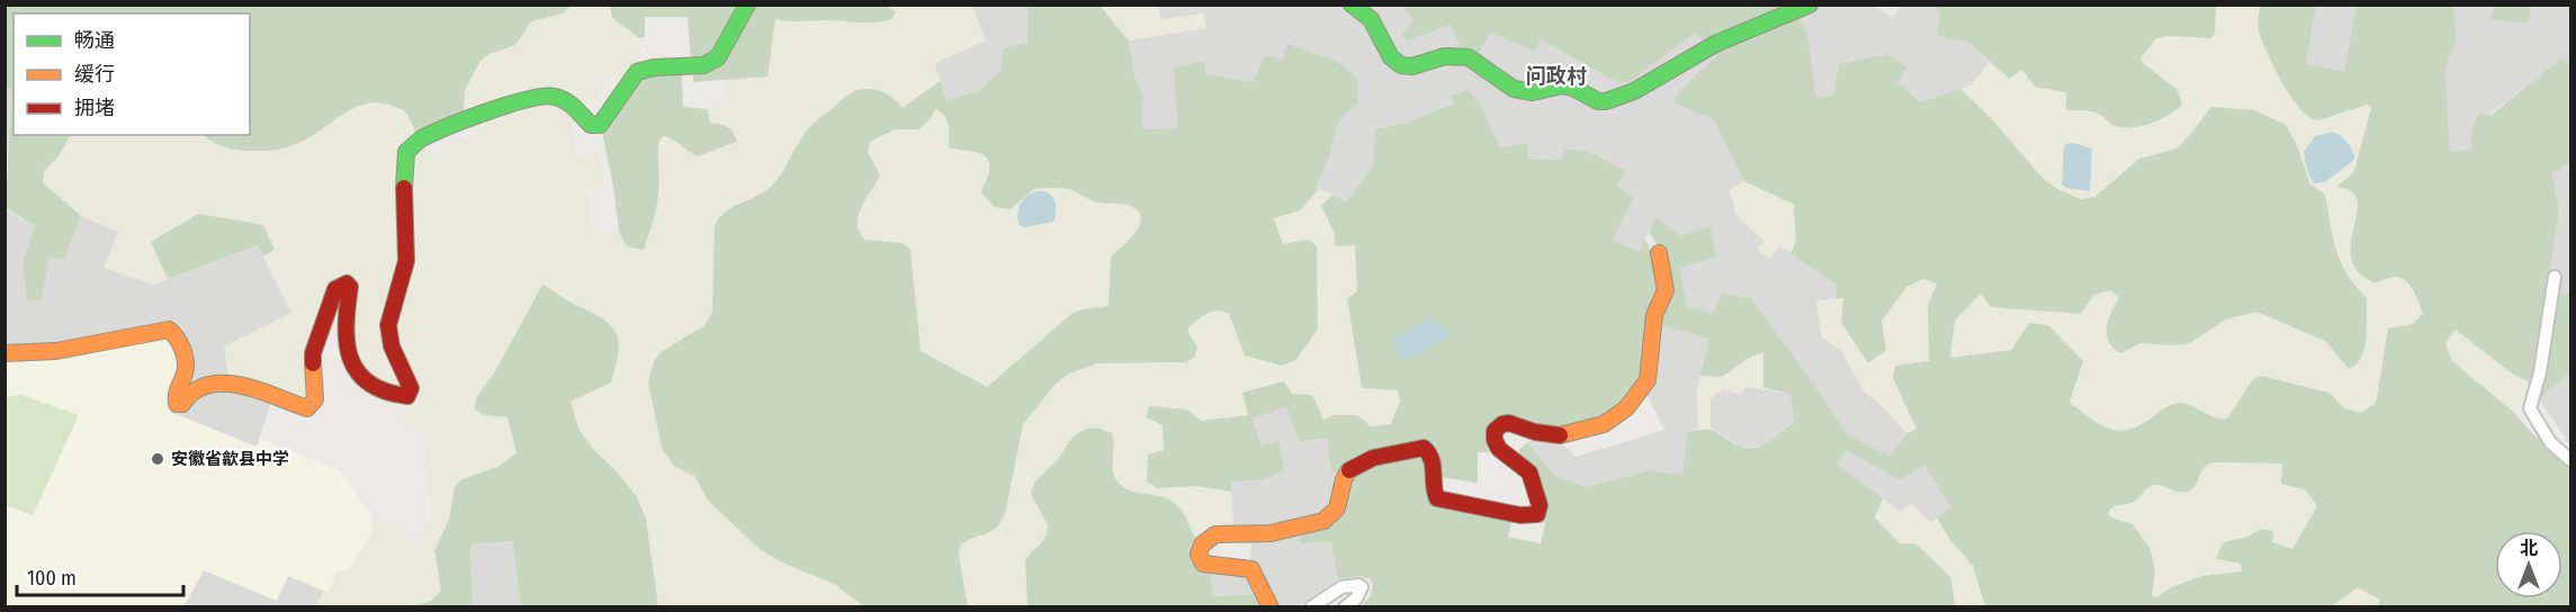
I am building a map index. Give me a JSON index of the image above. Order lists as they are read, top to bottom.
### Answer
{
  "districts": ["问政村"],
  "places": ["安徽省歙县中学"],
  "legend": ["畅通", "缓行", "拥堵"],
  "scale_bar": "100 m",
  "north": "top"
}
